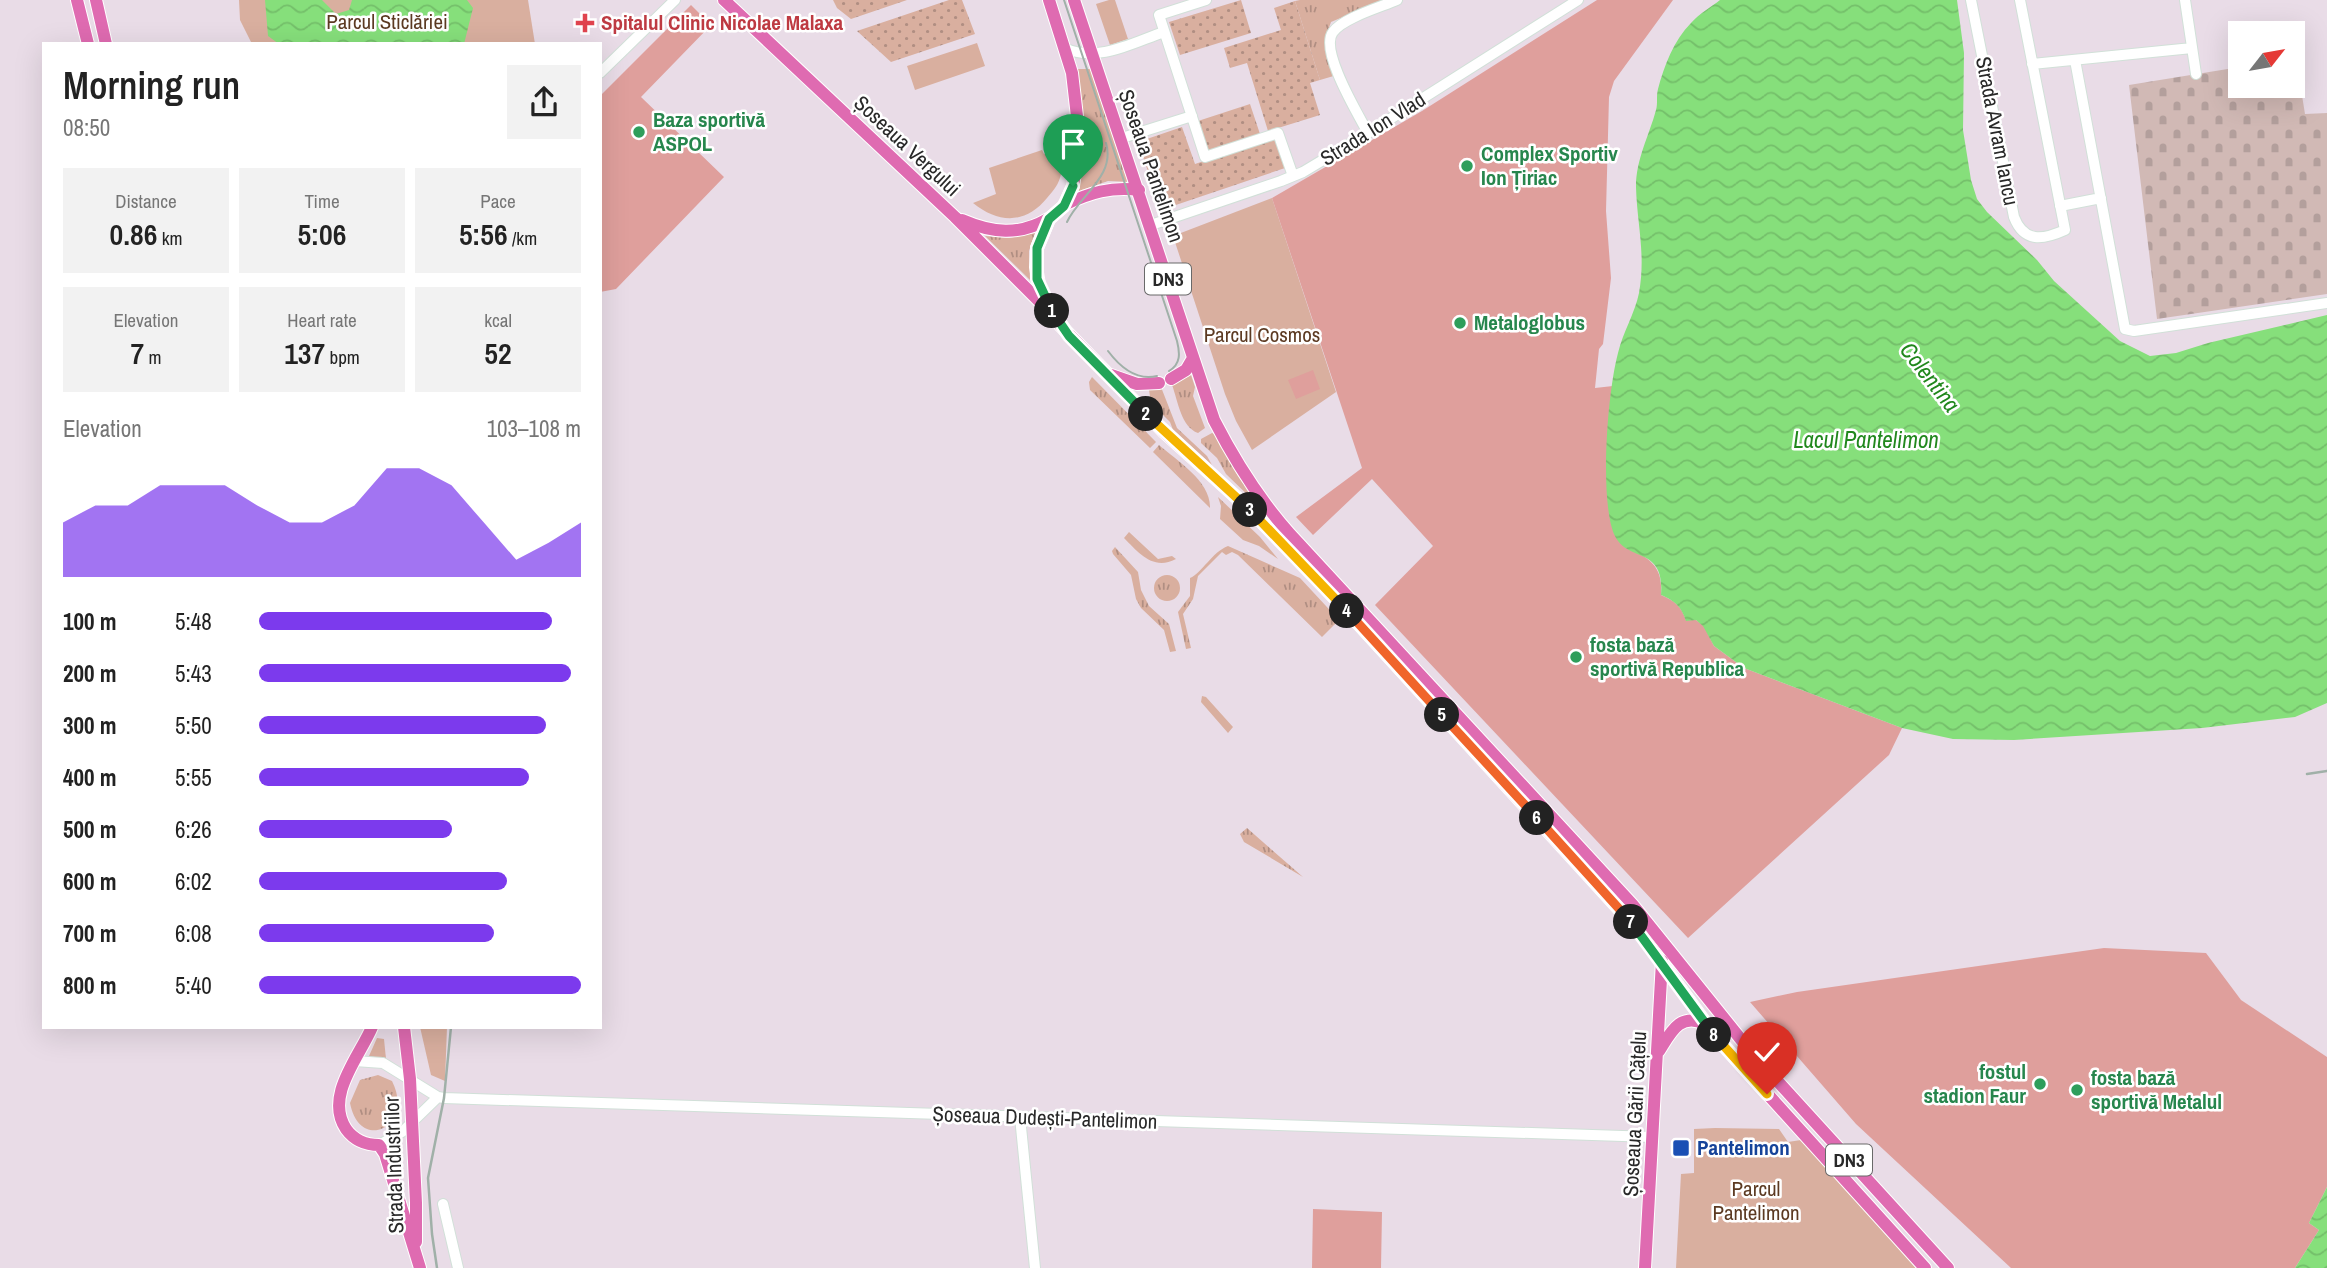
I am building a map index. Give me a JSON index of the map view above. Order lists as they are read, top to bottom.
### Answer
{
  "streets": {
    "main road": [
      "Șoseaua Vergului",
      "Șoseaua Pantelimon",
      "DN3",
      "Șoseaua Gării Cățelu",
      "Strada Industriilor"
    ],
    "street": ["Strada Ion Vlad", "Strada Avram Iancu", "Șoseaua Dudești-Pantelimon"]
  },
  "crossings": [
    ["Strada Ion Vlad", "Șoseaua Pantelimon"],
    ["Șoseaua Vergului", "DN3"],
    ["Șoseaua Pantelimon", "Șoseaua Gării Cățelu"],
    ["DN3", "Șoseaua Gării Cățelu"],
    ["Șoseaua Gării Cățelu", "Șoseaua Dudești-Pantelimon"]
  ],
  "water": ["Colentina", "Lacul Pantelimon"],
  "parks": ["Parcul Sticlăriei", "Parcul Cosmos", "Parcul Pantelimon"],
  "places": {
    "health": ["Spitalul Clinic Nicolae Malaxa"],
    "other": [
      "Baza sportivă ASPOL",
      "Complex Sportiv Ion Țiriac",
      "Metaloglobus",
      "fosta bază sportivă Republica",
      "fostul stadion Faur",
      "fosta bază sportivă Metalul"
    ],
    "transit": ["Pantelimon"]
  },
  "north": "top right",
  "page": {
    "heading": ["Morning run", "08:50"],
    "stats": [
      ["Distance", "0.86 km"],
      ["Time", "5:06"],
      ["Pace", "5:56 /km"],
      ["Elevation", "7 m"],
      ["Heart rate", "137 bpm"],
      ["kcal", "52"]
    ],
    "pins": [
      "1",
      "2",
      "3",
      "4",
      "5",
      "6",
      "7",
      "8"
    ],
    "chart": ["Elevation", "103–108 m"],
    "list": [
      {
        "name": "100 m",
        "note": "5:48"
      },
      {
        "name": "200 m",
        "note": "5:43"
      },
      {
        "name": "300 m",
        "note": "5:50"
      },
      {
        "name": "400 m",
        "note": "5:55"
      },
      {
        "name": "500 m",
        "note": "6:26"
      },
      {
        "name": "600 m",
        "note": "6:02"
      },
      {
        "name": "700 m",
        "note": "6:08"
      },
      {
        "name": "800 m",
        "note": "5:40"
      }
    ]
  }
}
